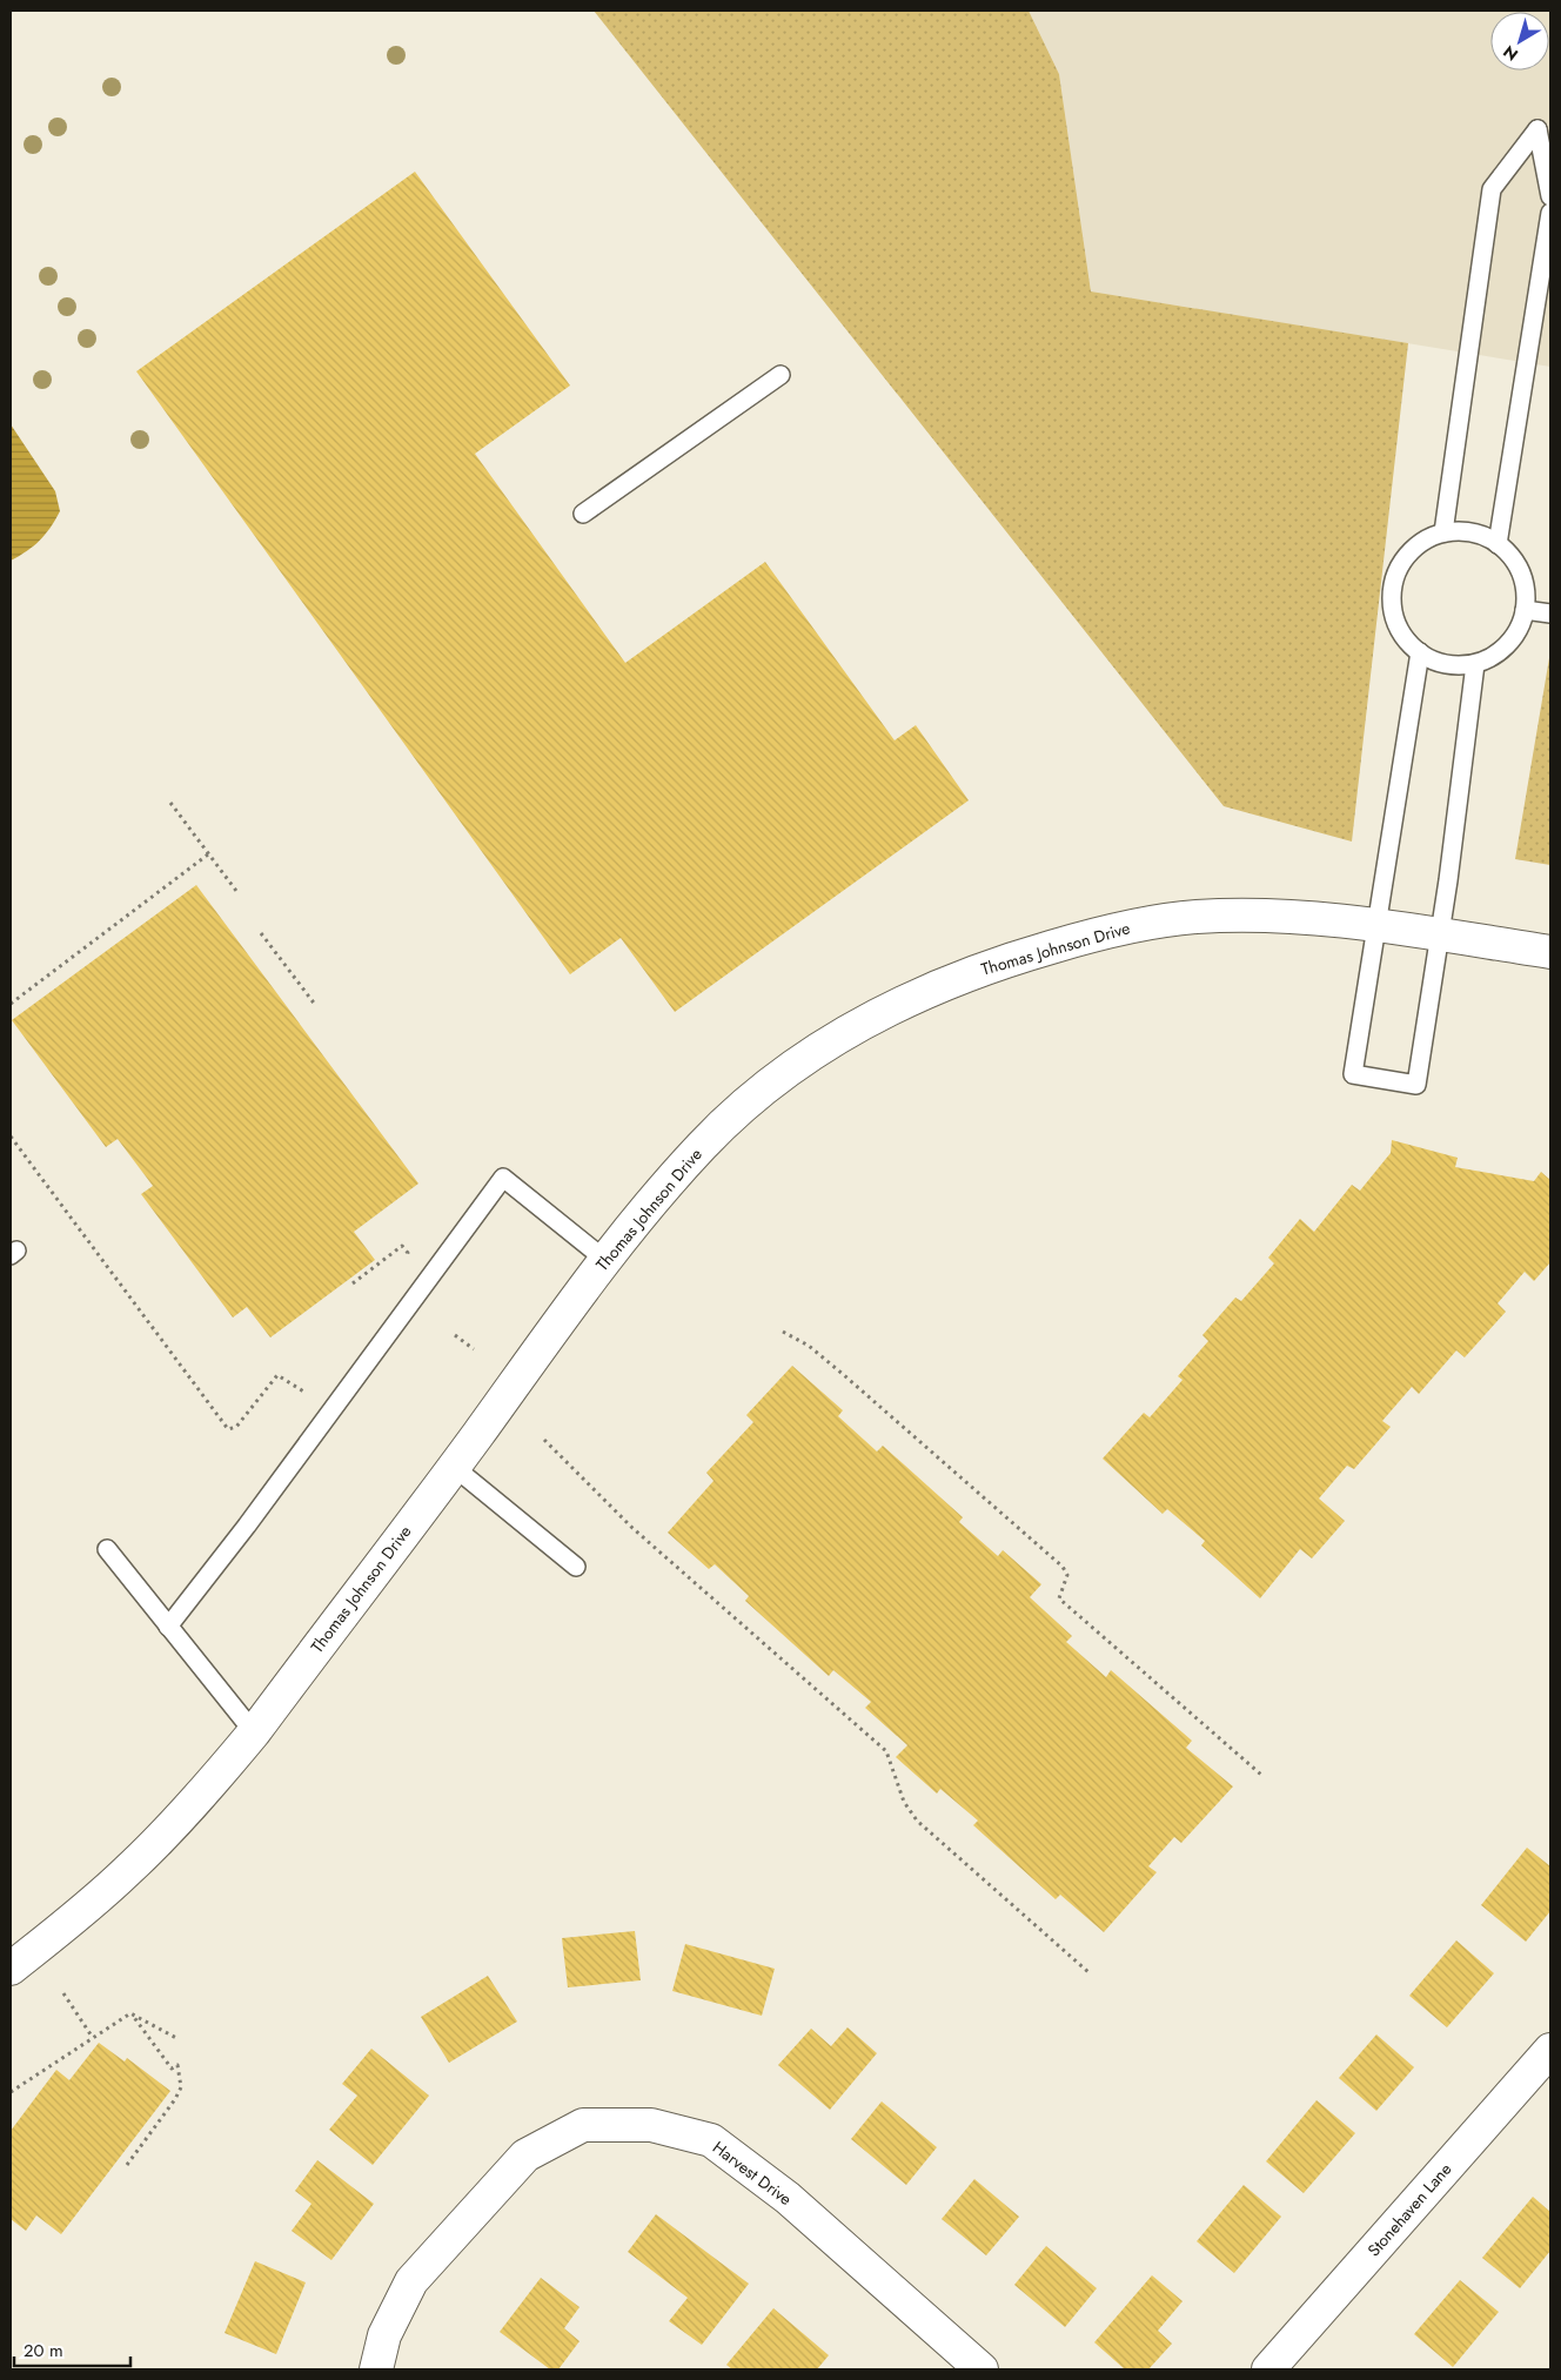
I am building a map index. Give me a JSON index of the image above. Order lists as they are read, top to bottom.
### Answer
{
  "streets": {
    "street": ["Thomas Johnson Drive", "Harvest Drive", "Stonehaven Lane"]
  },
  "scale_bar": "20 m",
  "north": "bottom left"
}
